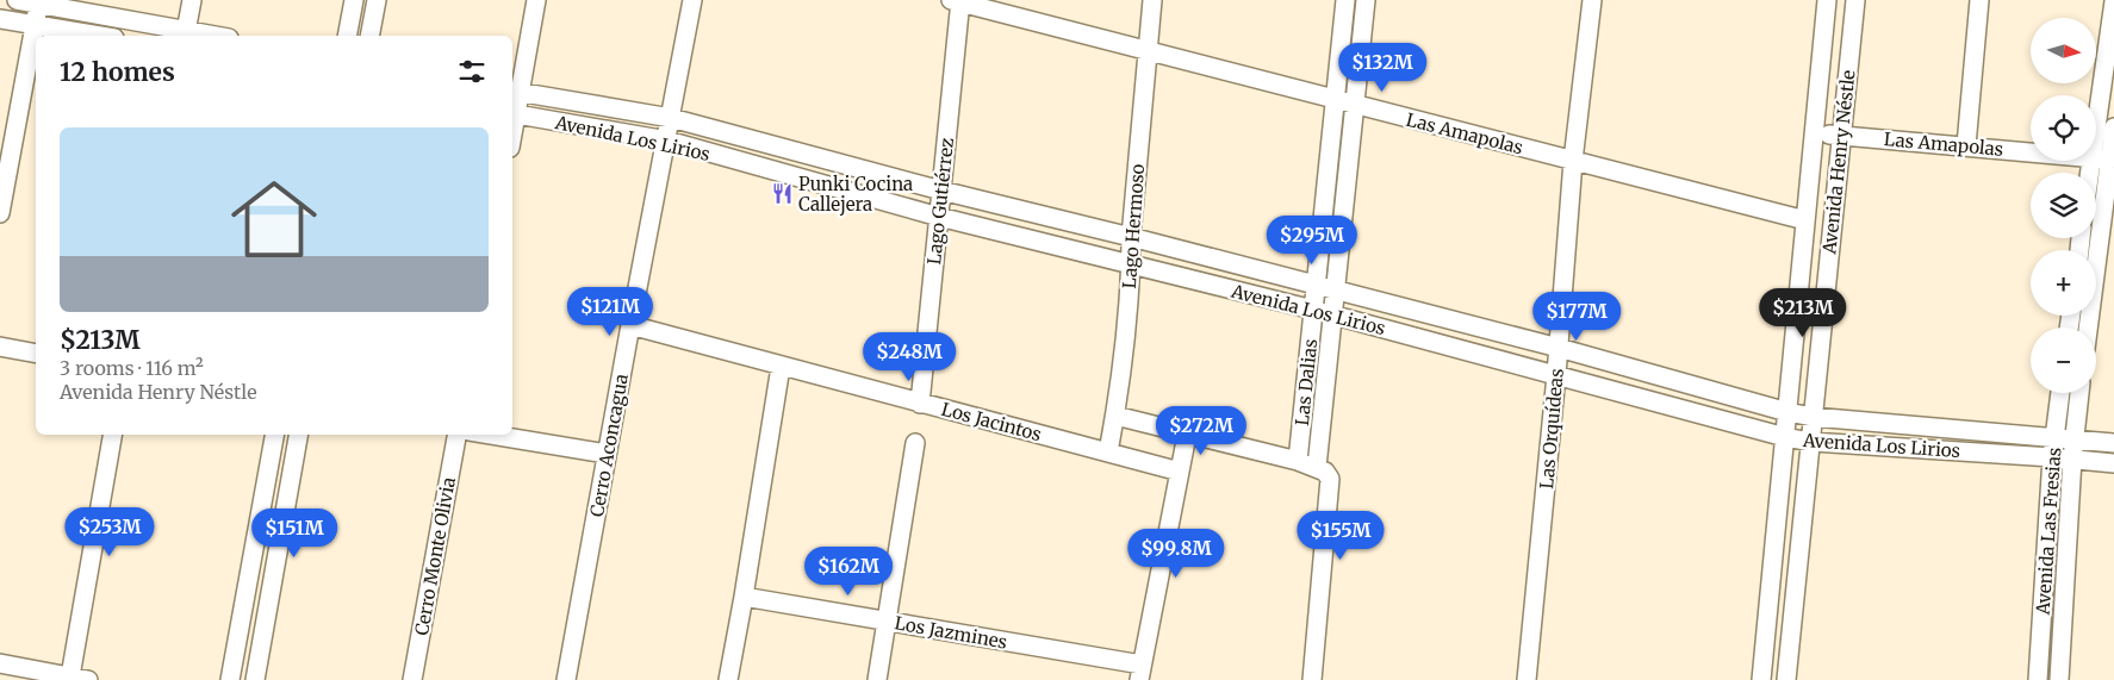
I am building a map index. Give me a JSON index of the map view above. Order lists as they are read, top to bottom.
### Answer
{
  "streets": {
    "street": [
      "Las Amapolas",
      "Avenida Los Lirios",
      "Avenida Henry Néstle",
      "Lago Gutiérrez",
      "Lago Hermoso",
      "Las Dalias",
      "Los Jacintos",
      "Las Orquídeas",
      "Cerro Aconcagua",
      "Avenida Las Fresias",
      "Cerro Monte Olivia",
      "Los Jazmines"
    ]
  },
  "crossings": [
    ["Las Amapolas", "Avenida Henry Néstle"],
    ["Las Amapolas", "Lago Gutiérrez"],
    ["Las Amapolas", "Lago Hermoso"],
    ["Las Amapolas", "Las Dalias"],
    ["Las Amapolas", "Las Orquídeas"],
    ["Avenida Los Lirios", "Avenida Henry Néstle"],
    ["Avenida Los Lirios", "Lago Gutiérrez"],
    ["Avenida Los Lirios", "Lago Hermoso"],
    ["Avenida Los Lirios", "Las Dalias"],
    ["Avenida Los Lirios", "Las Orquídeas"],
    ["Avenida Los Lirios", "Cerro Aconcagua"],
    ["Avenida Los Lirios", "Avenida Las Fresias"],
    ["Lago Gutiérrez", "Los Jacintos"],
    ["Lago Hermoso", "Los Jacintos"],
    ["Los Jacintos", "Cerro Aconcagua"]
  ],
  "places": {
    "restaurant": ["Punki Cocina Callejera"]
  },
  "north": "right",
  "page": {
    "map_buttons": ["+", "−"],
    "heading": "12 homes",
    "price": [
      "$132M",
      "$295M",
      "$121M",
      "$213M",
      "$177M",
      "$248M",
      "$272M",
      "$253M",
      "$151M",
      "$155M",
      "$99.8M",
      "$162M"
    ],
    "list": [
      {
        "name": "$213M",
        "note": "3 rooms · 116 m² · Avenida Henry Néstle"
      }
    ]
  }
}
